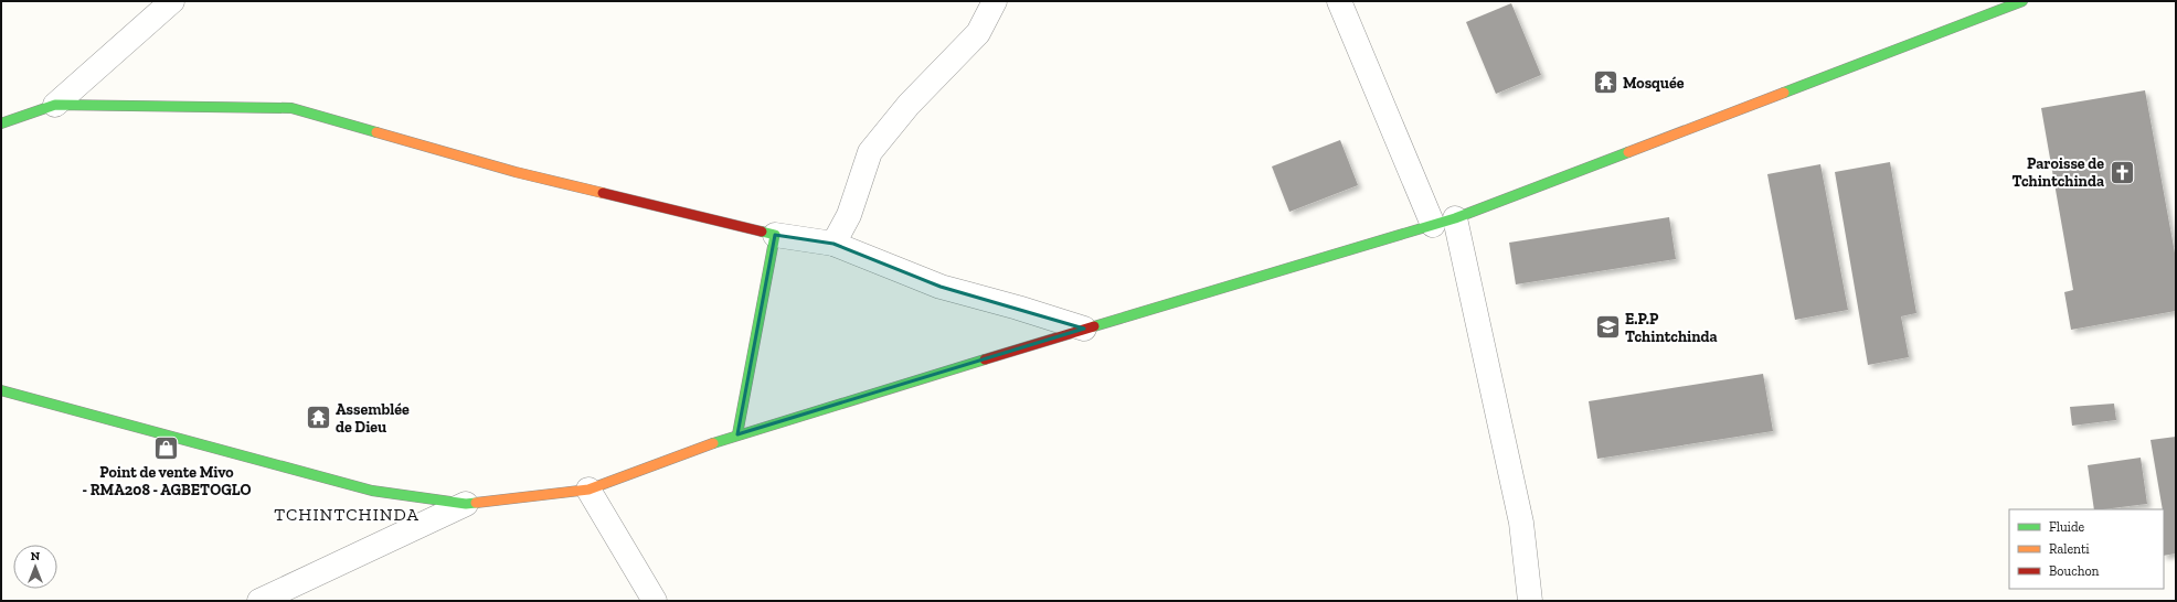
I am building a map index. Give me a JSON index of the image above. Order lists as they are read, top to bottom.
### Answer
{
  "districts": ["TCHINTCHINDA"],
  "places": {
    "temple": ["Mosquée", "Assemblée de Dieu"],
    "church": ["Paroisse de Tchintchinda"],
    "school or university": ["E.P.P Tchintchinda"],
    "shop": ["Point de vente Mivo - RMA208 - AGBETOGLO"]
  },
  "legend": ["Fluide", "Ralenti", "Bouchon"],
  "north": "top"
}
